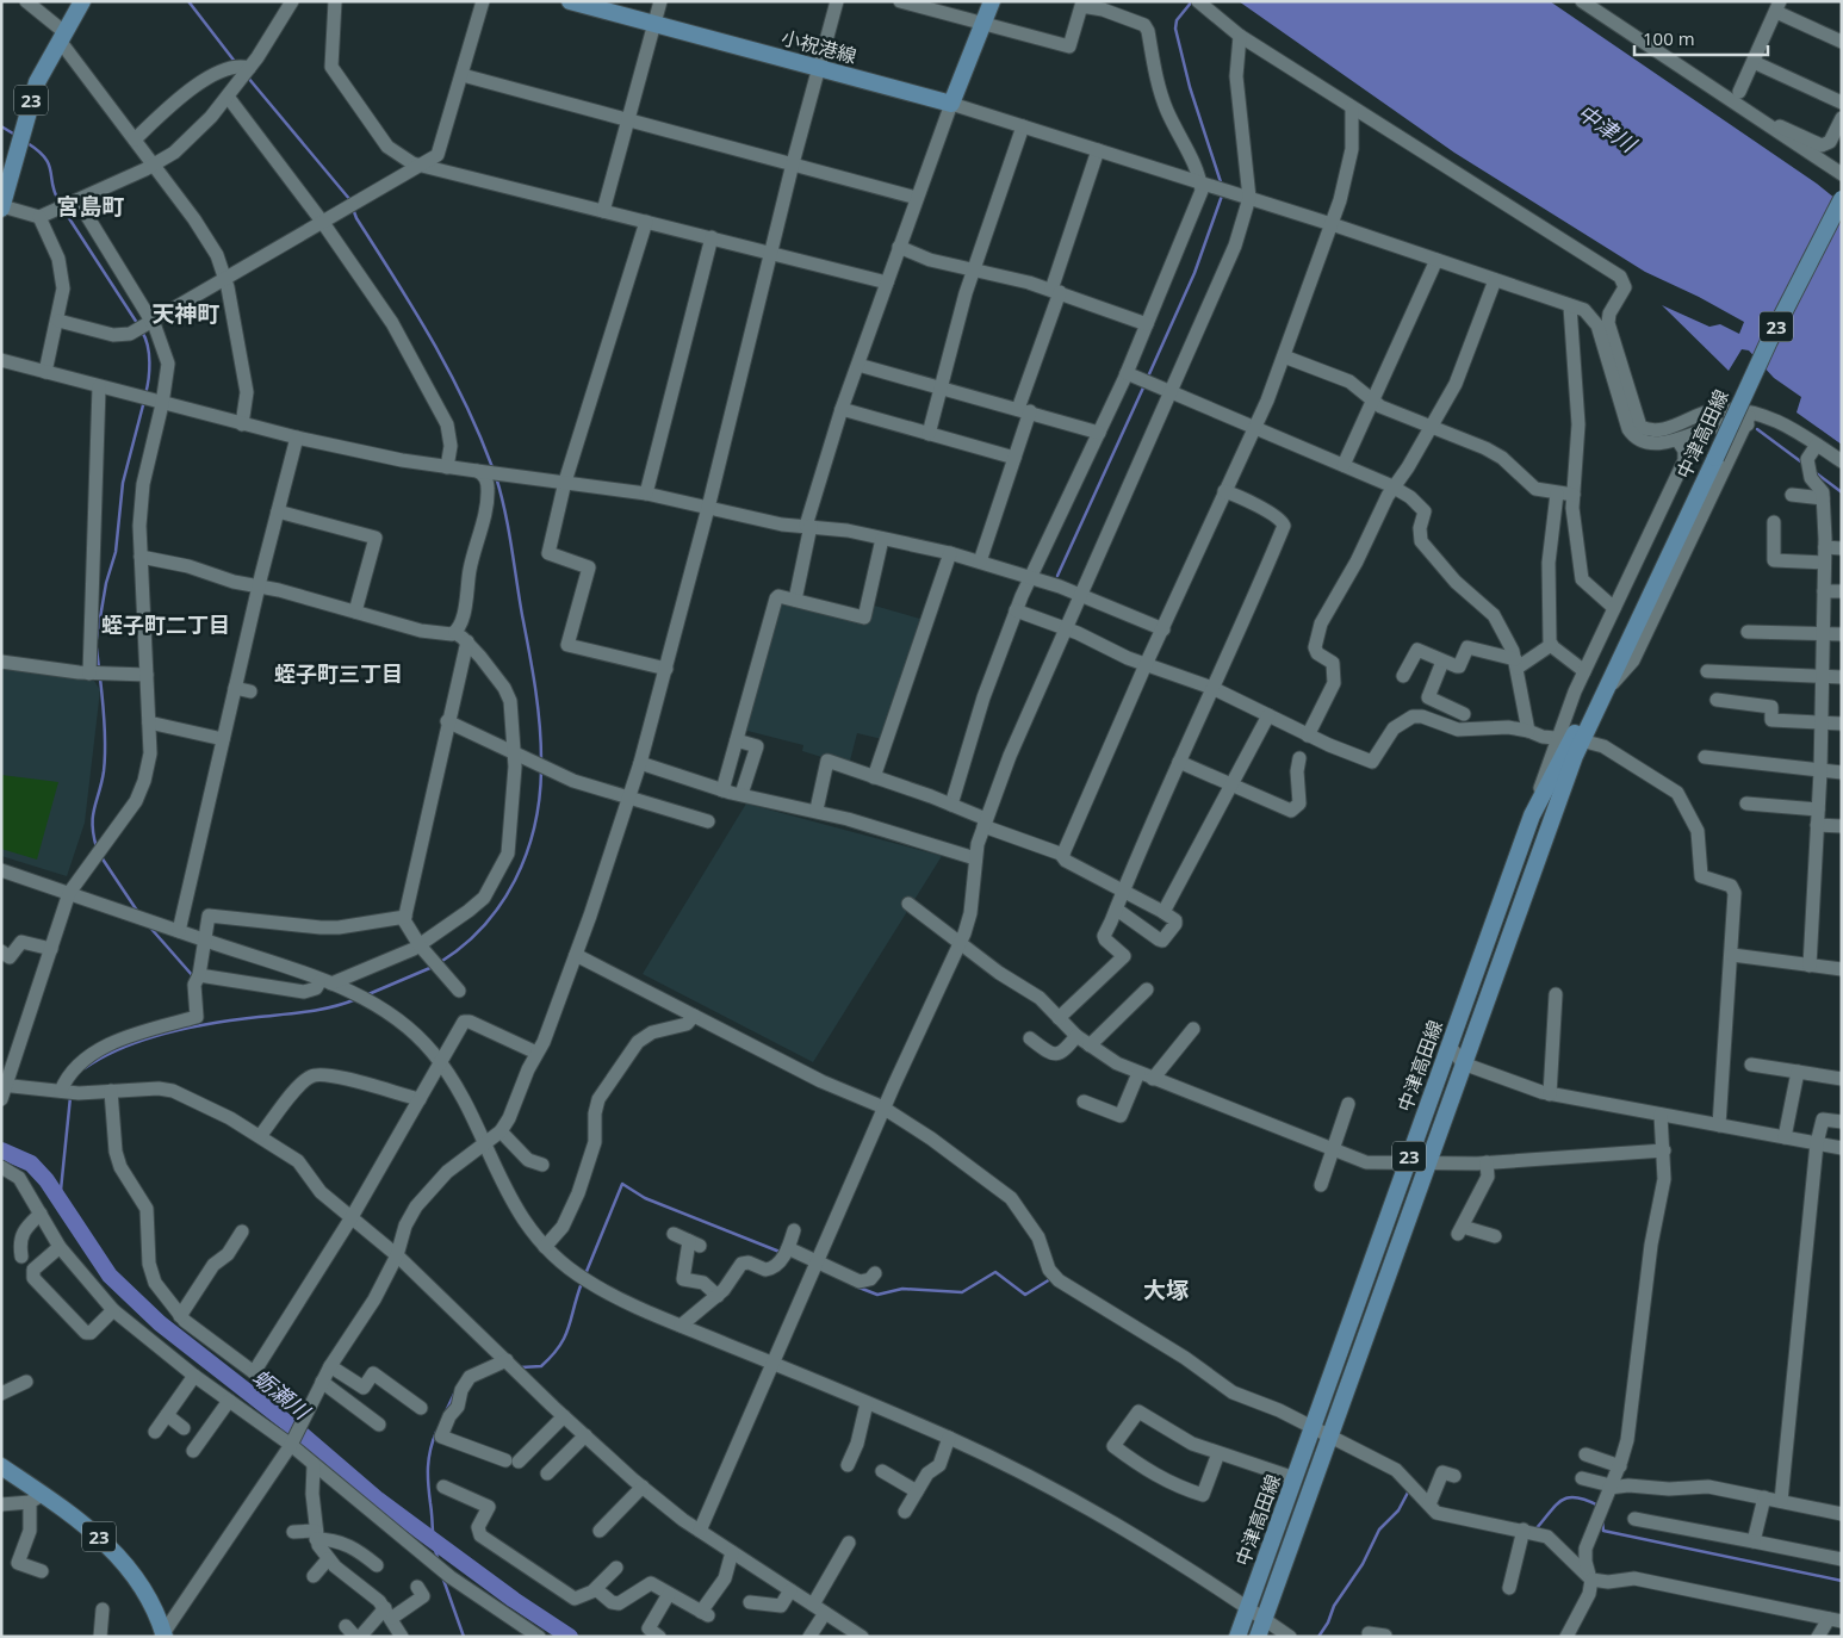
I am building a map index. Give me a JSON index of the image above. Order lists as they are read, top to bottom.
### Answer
{
  "streets": {
    "main road": ["小祝港線", "23", "中津高田線"]
  },
  "districts": [
    "宮島町",
    "天神町",
    "蛭子町二丁目",
    "蛭子町三丁目",
    "大塚"
  ],
  "water": ["中津川", "蛎瀬川"],
  "scale_bar": "100 m"
}
